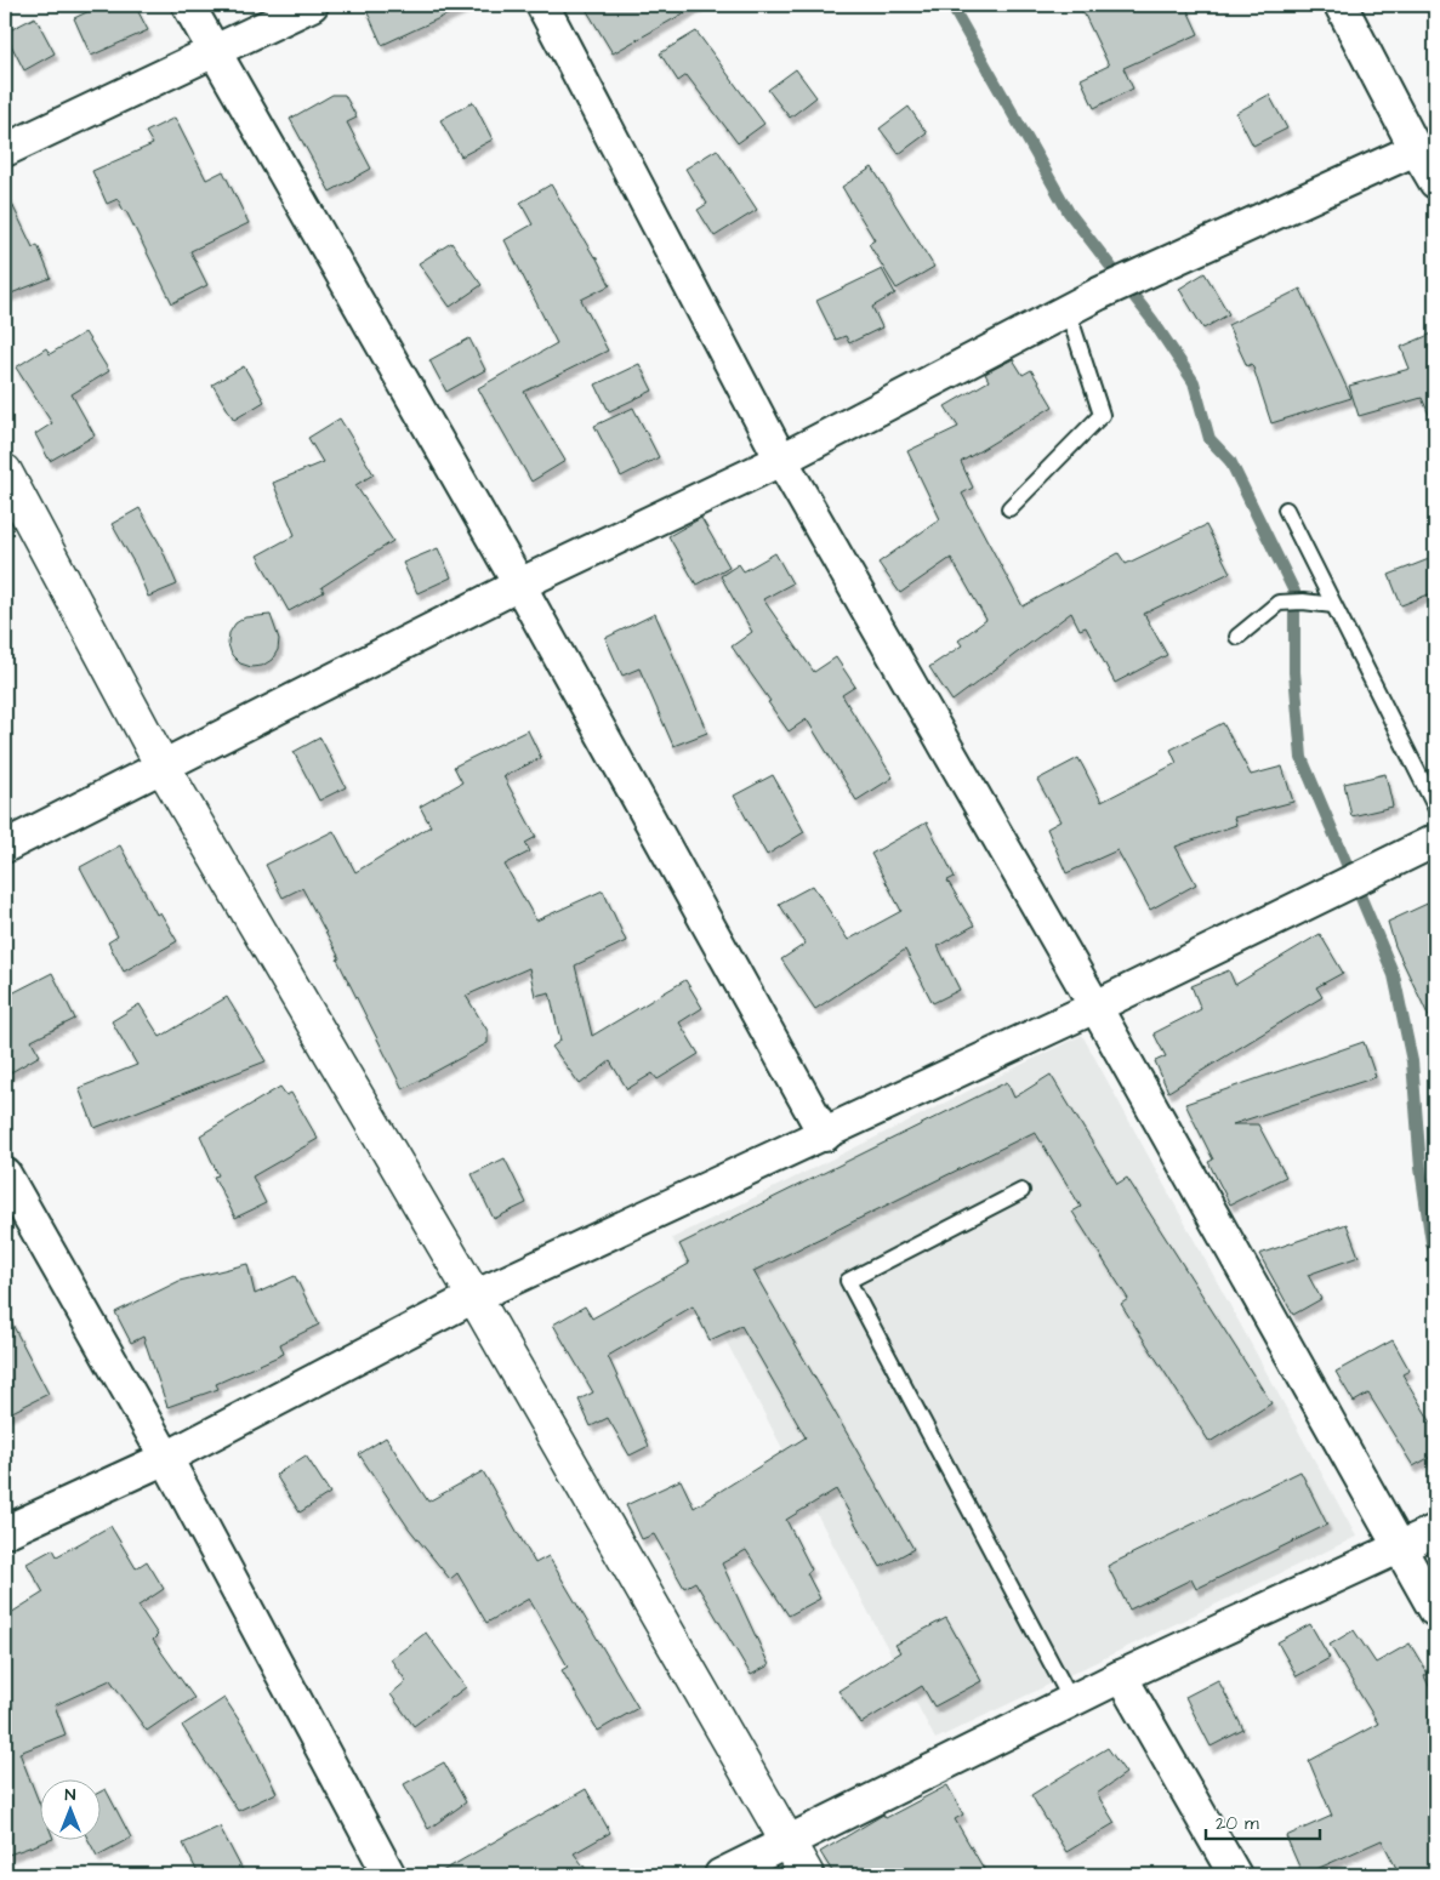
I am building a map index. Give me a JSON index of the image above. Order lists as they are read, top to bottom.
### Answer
{
  "scale_bar": "20 m",
  "north": "top"
}
